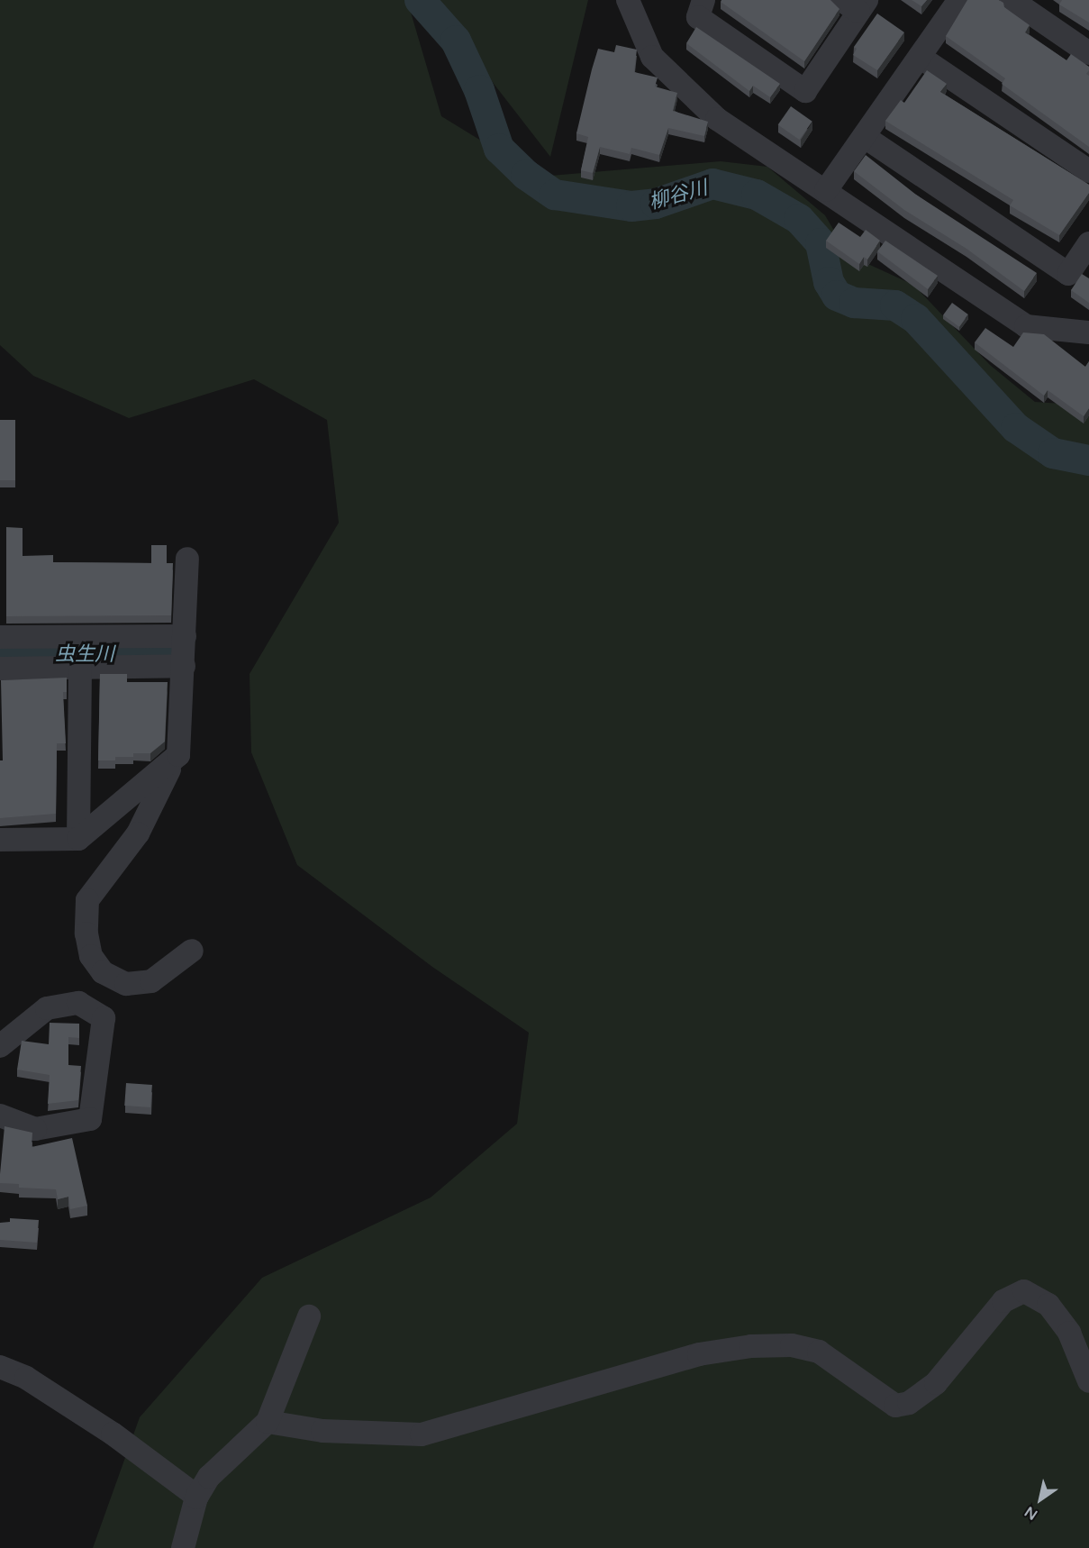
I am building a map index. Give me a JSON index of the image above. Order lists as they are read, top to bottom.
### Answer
{
  "water": ["柳谷川", "虫生川"],
  "north": "bottom left"
}
